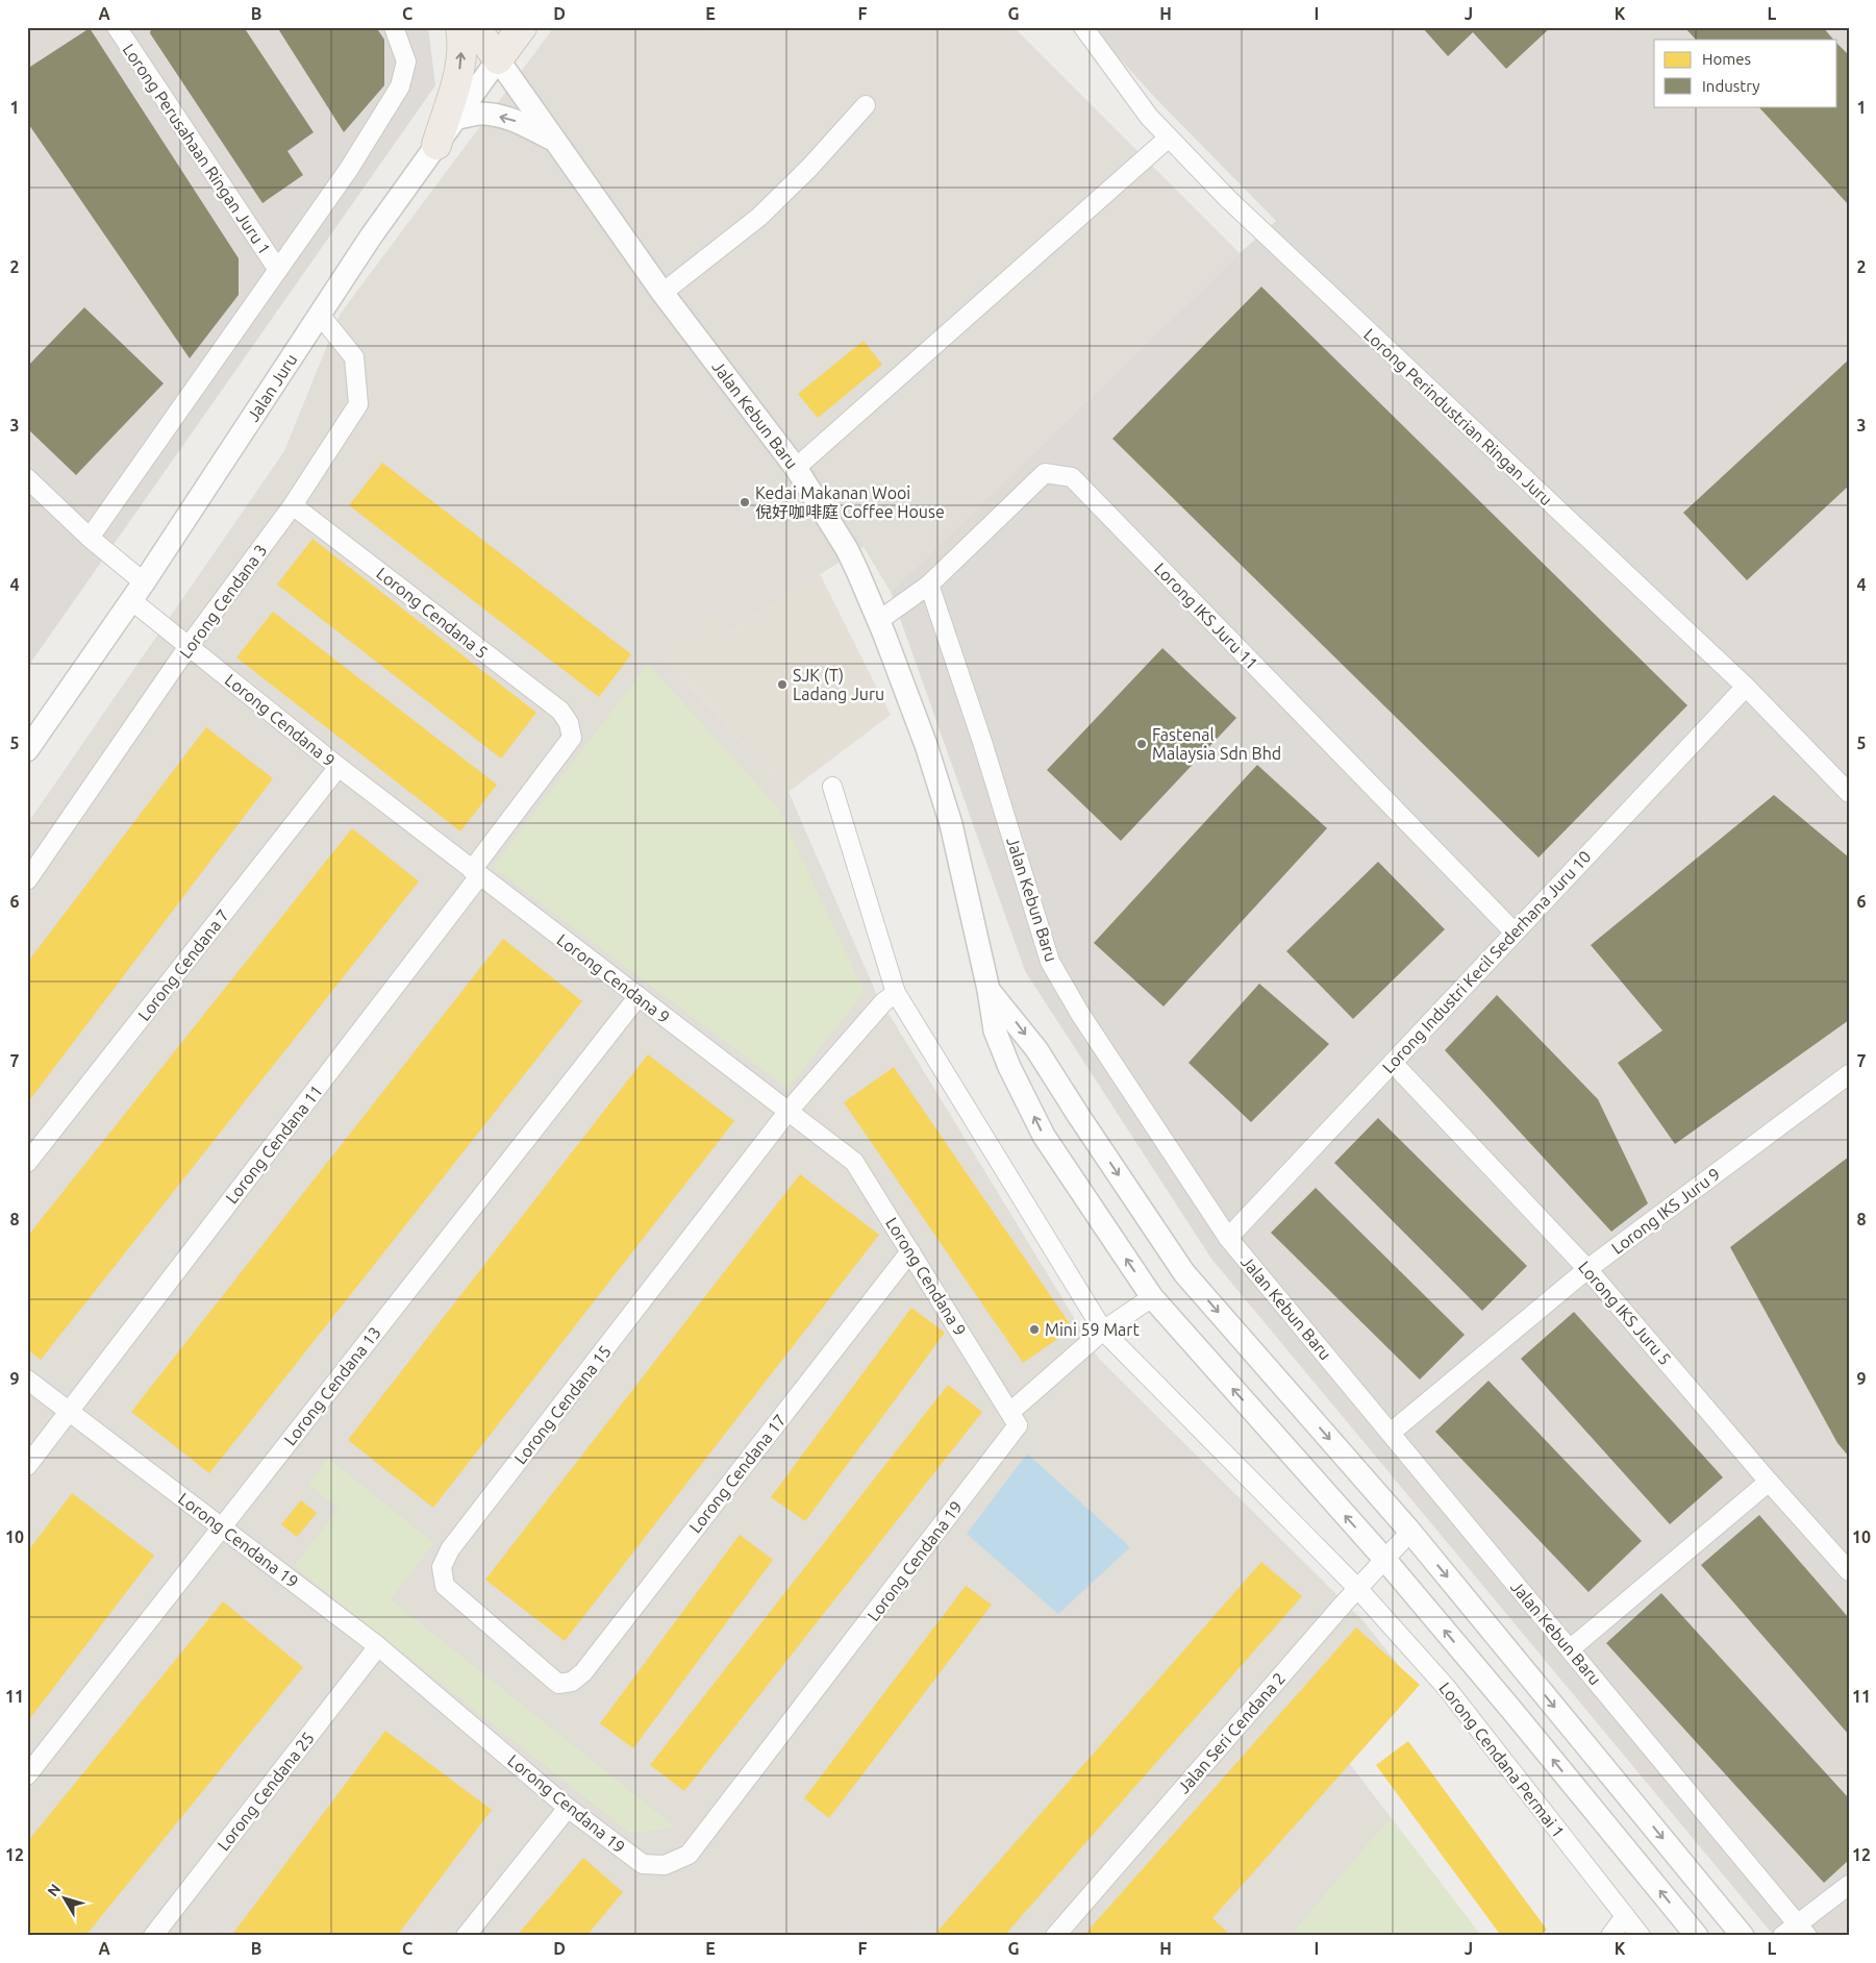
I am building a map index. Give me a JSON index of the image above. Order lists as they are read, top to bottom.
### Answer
{
  "streets": {
    "main road": ["Jalan Juru"],
    "street": [
      "Lorong Perusahaan Ringan Juru 1",
      "Jalan Kebun Baru",
      "Lorong Perindustrian Ringan Juru",
      "Lorong Cendana 3",
      "Lorong IKS Juru 11",
      "Lorong Cendana 9",
      "Lorong Industri Kecil Sederhana Juru 10",
      "Lorong Cendana 7",
      "Lorong Cendana 11",
      "Lorong IKS Juru 9",
      "Lorong IKS Juru 5",
      "Lorong Cendana 13",
      "Lorong Cendana 15",
      "Lorong Cendana 17",
      "Lorong Cendana 19",
      "Jalan Seri Cendana 2",
      "Lorong Cendana Permai 1",
      "Lorong Cendana 25"
    ]
  },
  "crossings": [
    ["Jalan Juru", "Jalan Kebun Baru"],
    ["Jalan Juru", "Lorong Cendana 3"],
    ["Jalan Juru", "Lorong Cendana 9"],
    ["Jalan Kebun Baru", "Lorong IKS Juru 11"],
    ["Jalan Kebun Baru", "Lorong Industri Kecil Sederhana Juru 10"],
    ["Jalan Kebun Baru", "Lorong IKS Juru 9"],
    ["Jalan Kebun Baru", "Lorong Cendana 19"],
    ["Jalan Kebun Baru", "Jalan Seri Cendana 2"],
    ["Lorong Perindustrian Ringan Juru", "Lorong Industri Kecil Sederhana Juru 10"],
    ["Lorong Cendana 3", "Lorong Cendana 9"],
    ["Lorong Cendana 3", "Lorong Cendana 11"],
    ["Lorong IKS Juru 11", "Lorong Industri Kecil Sederhana Juru 10"],
    ["Lorong Cendana 9", "Lorong Cendana 7"],
    ["Lorong Cendana 9", "Lorong Cendana 11"],
    ["Lorong Cendana 9", "Lorong Cendana 13"],
    ["Lorong Cendana 9", "Lorong Cendana 15"],
    ["Lorong Cendana 9", "Lorong Cendana 17"],
    ["Lorong Cendana 9", "Lorong Cendana 19"],
    ["Lorong Industri Kecil Sederhana Juru 10", "Lorong IKS Juru 5"],
    ["Lorong Cendana 11", "Lorong Cendana 19"],
    ["Lorong IKS Juru 9", "Lorong IKS Juru 5"],
    ["Lorong Cendana 13", "Lorong Cendana 19"],
    ["Lorong Cendana 15", "Lorong Cendana 17"],
    ["Lorong Cendana 15", "Lorong Cendana Permai 1"],
    ["Lorong Cendana 19", "Lorong Cendana Permai 1"],
    ["Lorong Cendana 19", "Lorong Cendana 25"],
    ["Jalan Seri Cendana 2", "Lorong Cendana Permai 1"]
  ],
  "places": [
    "Kedai Makanan Wooi 倪好咖啡庭 Coffee House",
    "SJK (T) Ladang Juru",
    "Fastenal Malaysia Sdn Bhd",
    "Mini 59 Mart"
  ],
  "legend": ["Homes", "Industry"],
  "north": "top left",
  "grid": {
    "columns": [
      "A",
      "B",
      "C",
      "D",
      "E",
      "F",
      "G",
      "H",
      "I",
      "J",
      "K",
      "L"
    ],
    "rows": [
      "1",
      "2",
      "3",
      "4",
      "5",
      "6",
      "7",
      "8",
      "9",
      "10",
      "11",
      "12"
    ]
  }
}
